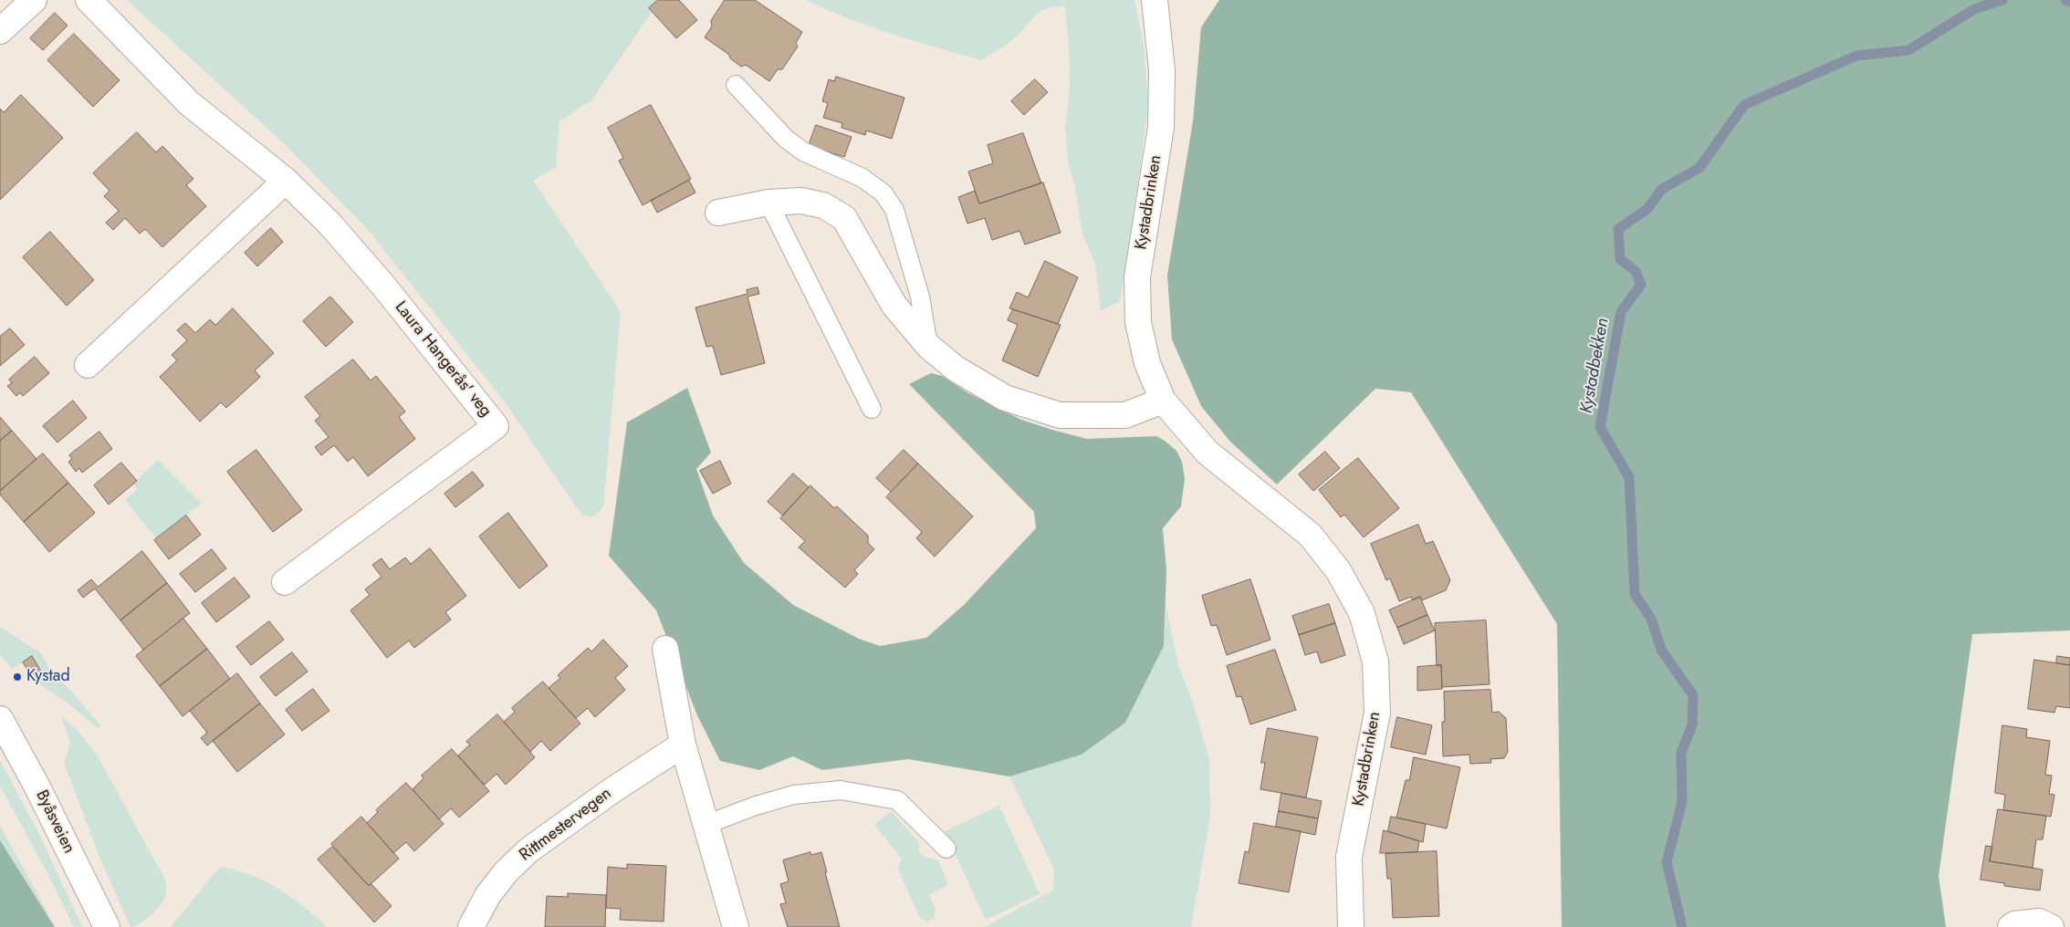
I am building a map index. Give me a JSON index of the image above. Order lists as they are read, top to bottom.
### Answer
{
  "streets": {
    "street": [
      "Kystadbrinken",
      "Laura Hangerås' veg",
      "Byåsveien",
      "Rittmestervegen"
    ]
  },
  "water": ["Kystadbekken"],
  "places": ["Kystad"]
}
